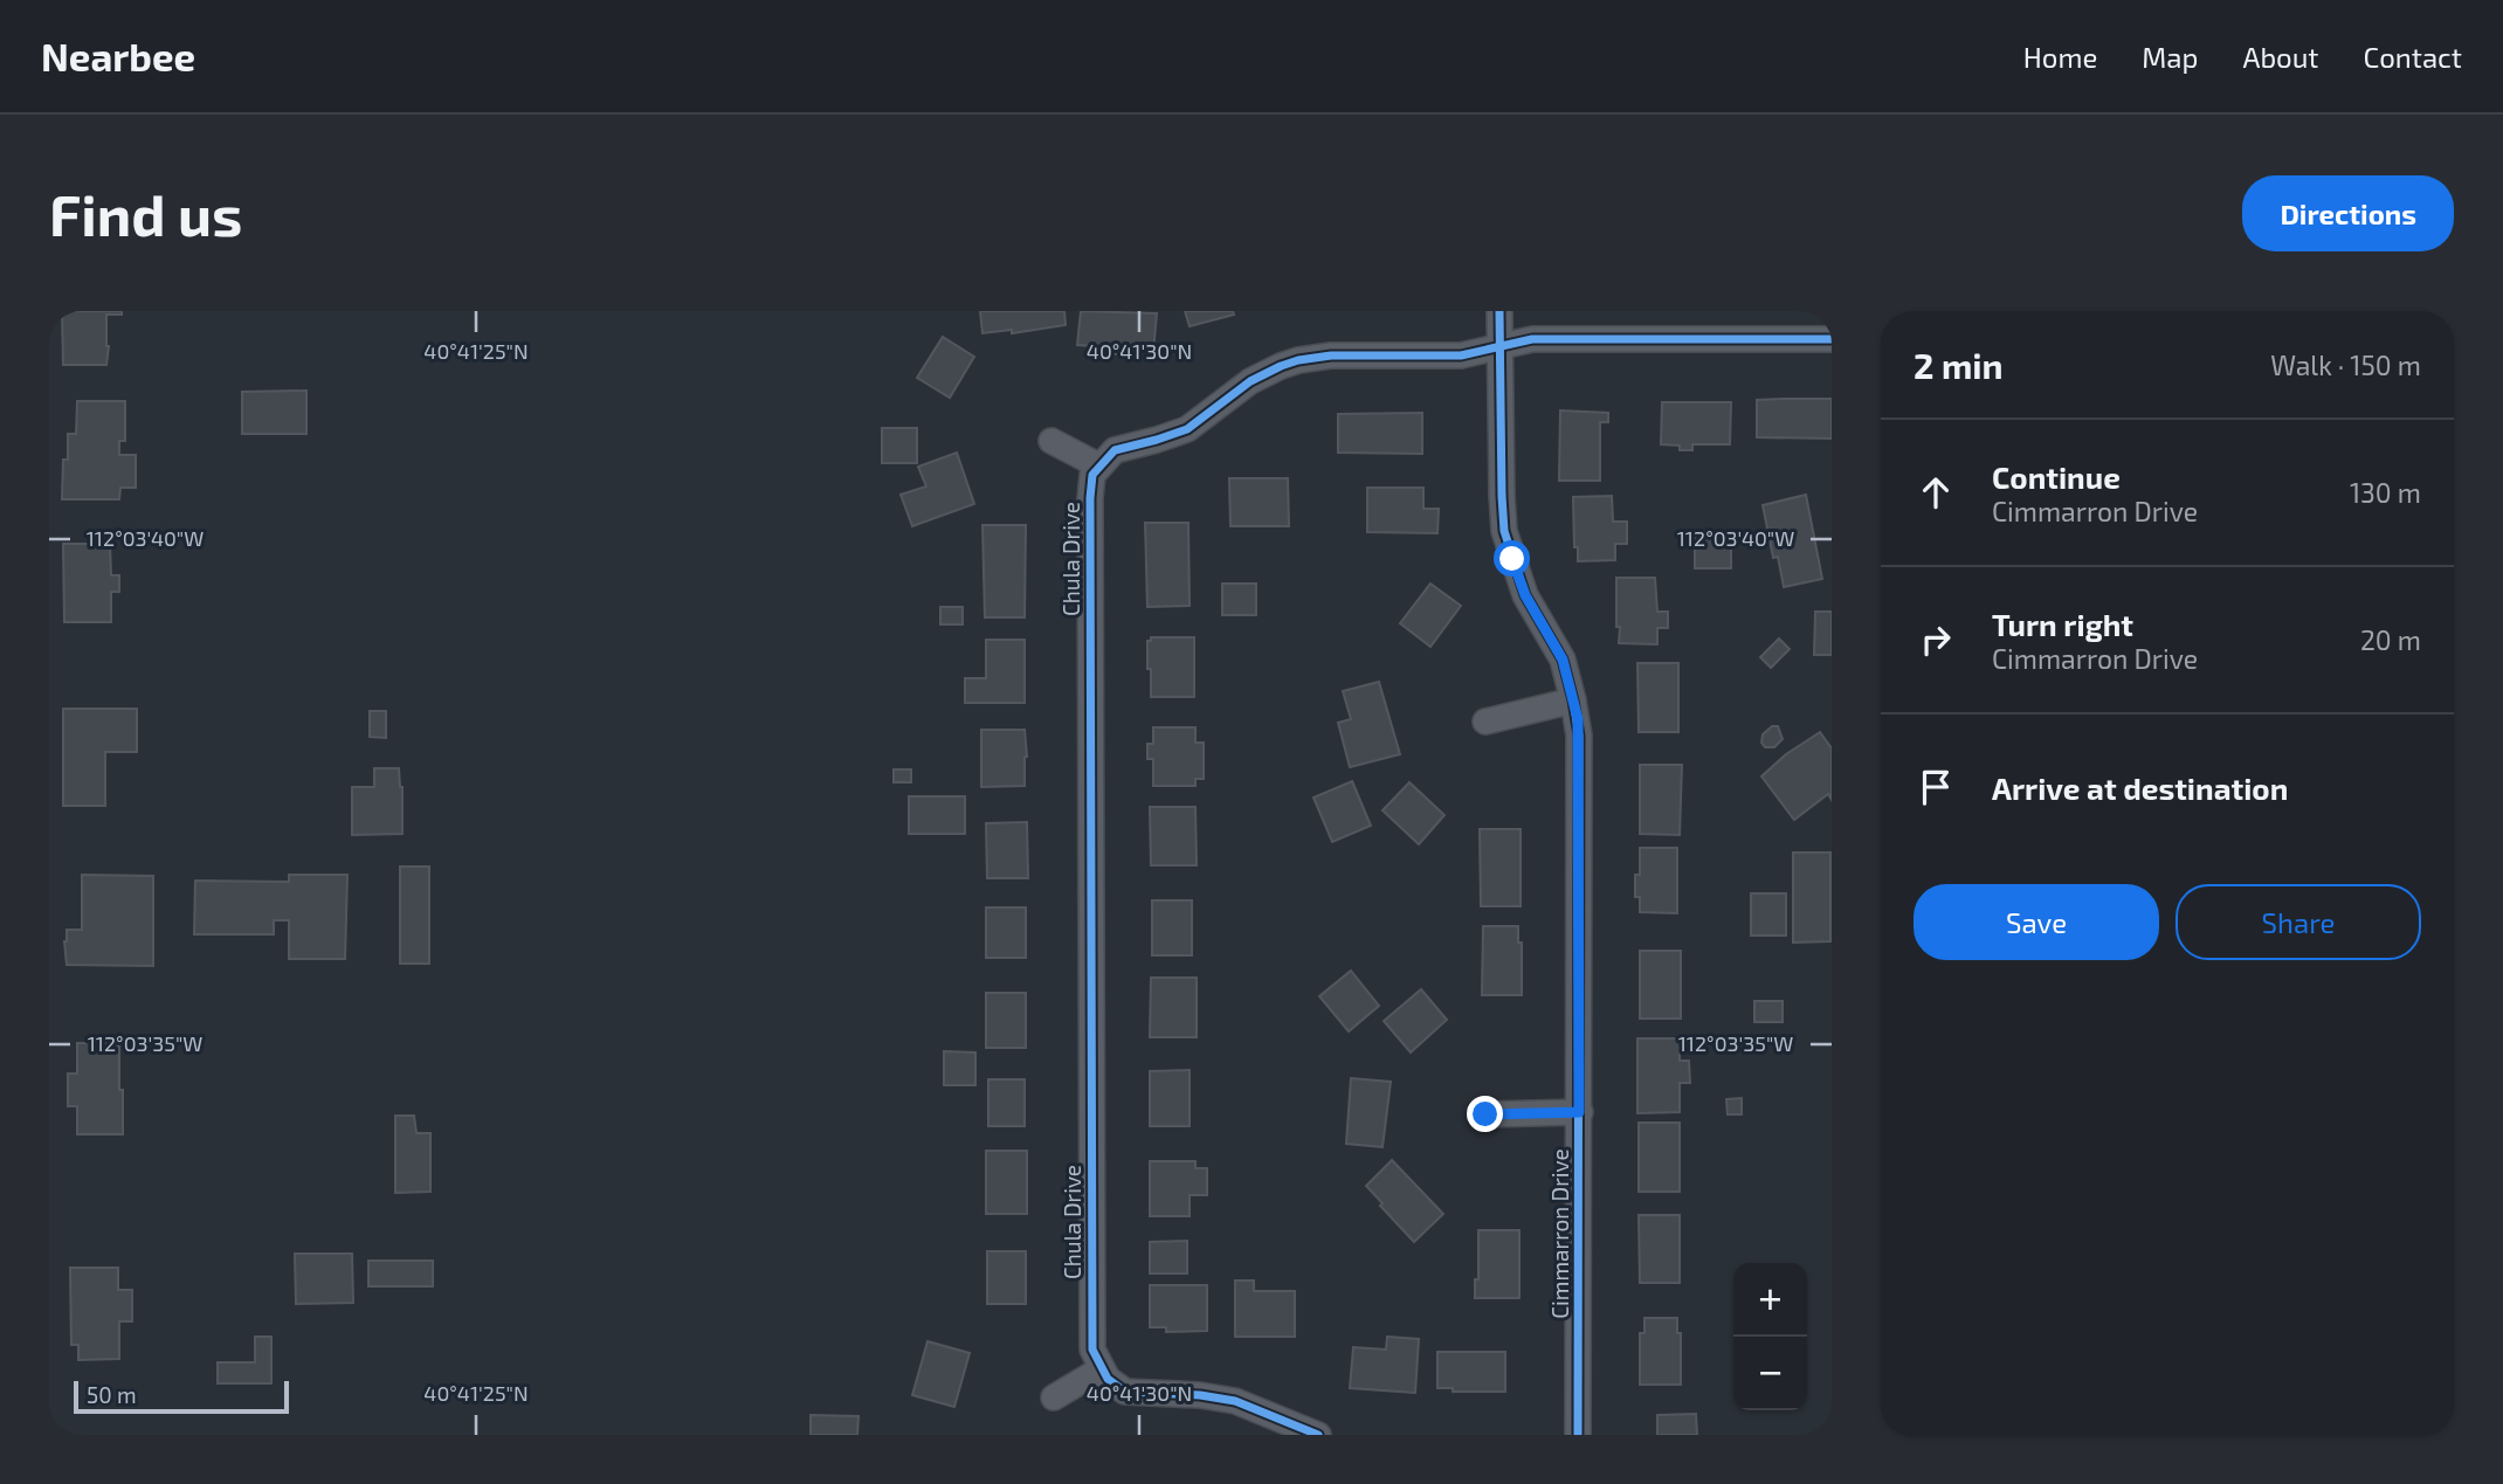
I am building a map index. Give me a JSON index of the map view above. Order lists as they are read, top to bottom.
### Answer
{
  "streets": {
    "street": ["Chula Drive", "Cimmarron Drive"]
  },
  "scale_bar": "50 m",
  "page": {
    "header": "Nearbee",
    "nav": [
      "Home",
      "Map",
      "About",
      "Contact"
    ],
    "buttons": [
      "Directions",
      ["Save", "Share"]
    ],
    "title": "Find us",
    "heading": ["2 min", "Walk · 150 m"],
    "list": [
      ["Continue", "Cimmarron Drive", "130 m"],
      ["Turn right", "Cimmarron Drive", "20 m"],
      "Arrive at destination"
    ],
    "map_buttons": ["+", "−"],
    "scale": "50 m"
  },
  "coordinates": [
    "40°41'25\"N",
    "40°41'30\"N",
    "112°03'40\"W",
    "112°03'35\"W"
  ]
}
